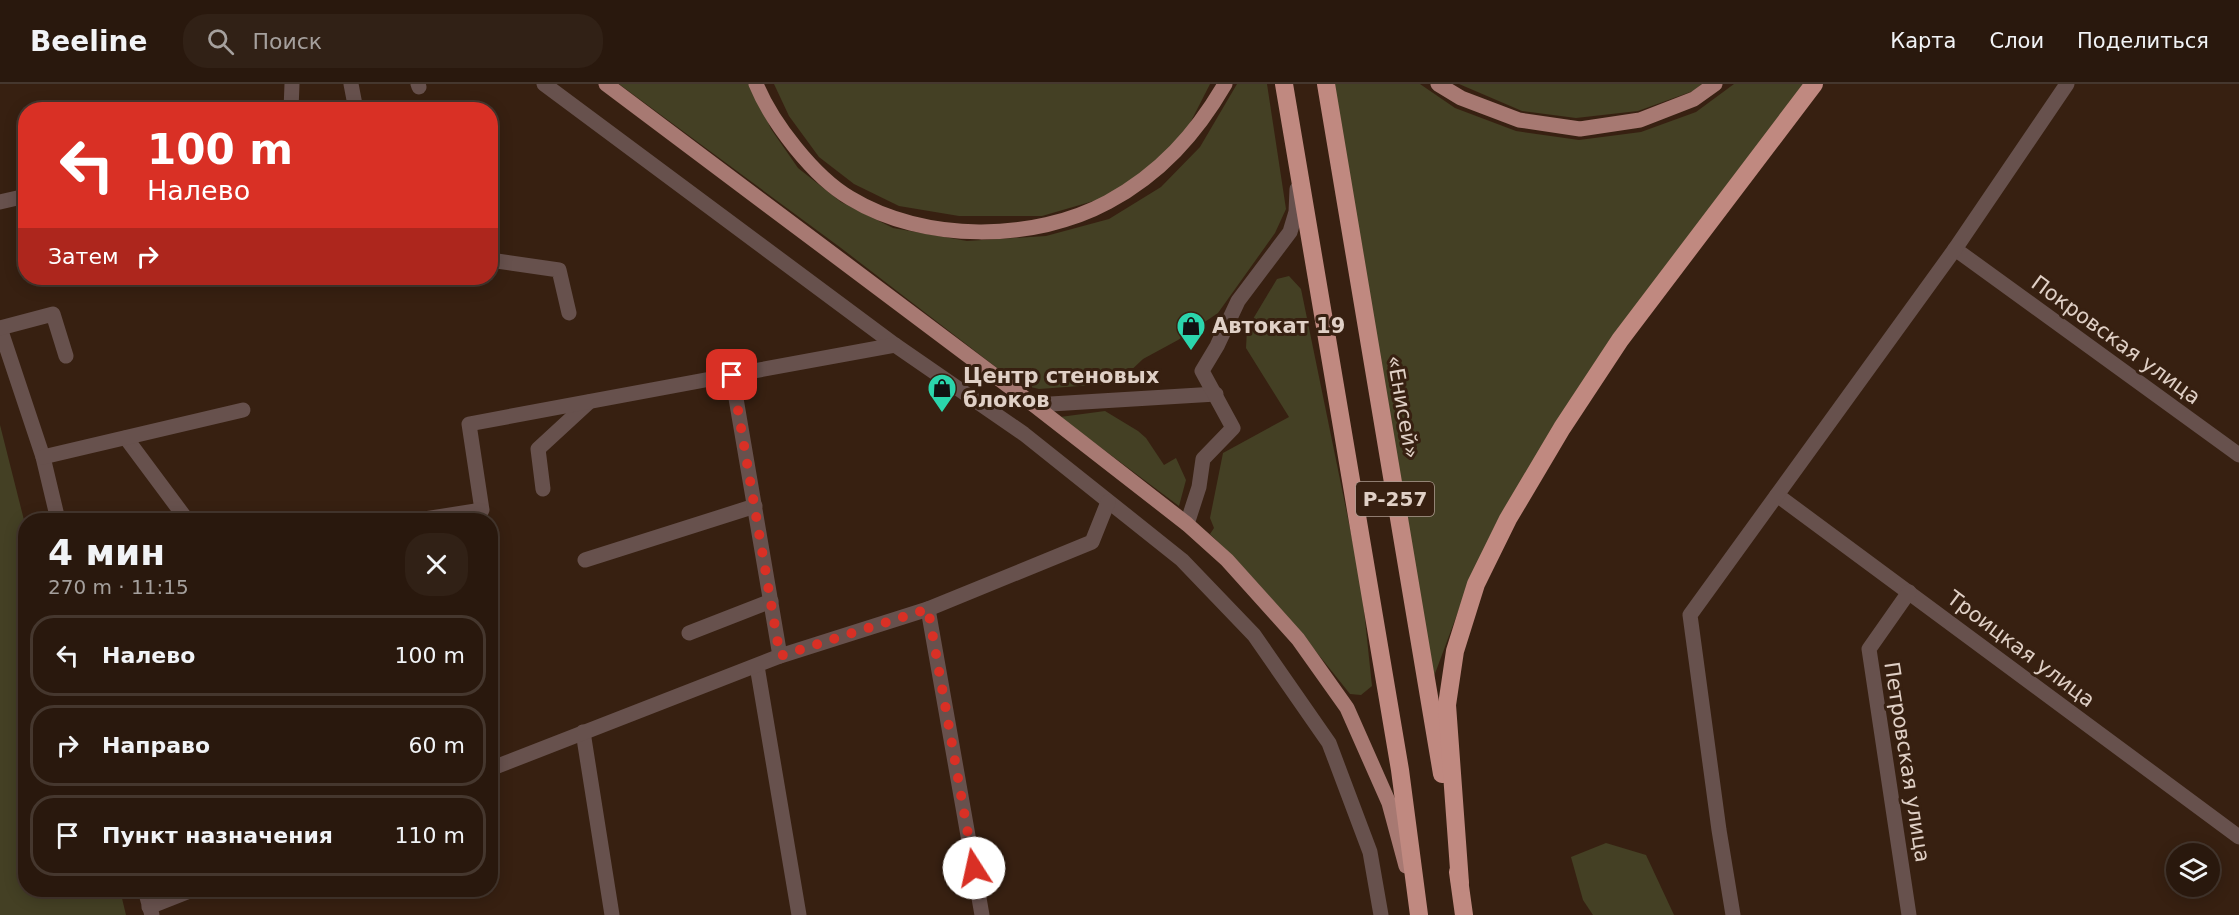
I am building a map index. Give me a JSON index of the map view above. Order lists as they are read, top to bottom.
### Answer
{
  "streets": {
    "highway": ["«Енисей»", "Р-257"],
    "street": ["Покровская улица", "Троицкая улица", "Петровская улица"]
  },
  "crossings": [
    ["Троицкая улица", "Петровская улица"]
  ],
  "places": {
    "shop": ["Автокат 19", "Центр стеновых блоков"]
  },
  "page": {
    "header": "Beeline",
    "search": "Поиск",
    "nav": ["Карта", "Слои", "Поделиться"],
    "turn": ["100 m", "Налево"],
    "then": "Затем",
    "heading": ["4 мин", "270 m · 11:15"],
    "list": [
      {
        "name": "Налево",
        "value": "100 m"
      },
      {
        "name": "Направо",
        "value": "60 m"
      },
      {
        "name": "Пункт назначения",
        "value": "110 m"
      }
    ]
  }
}
